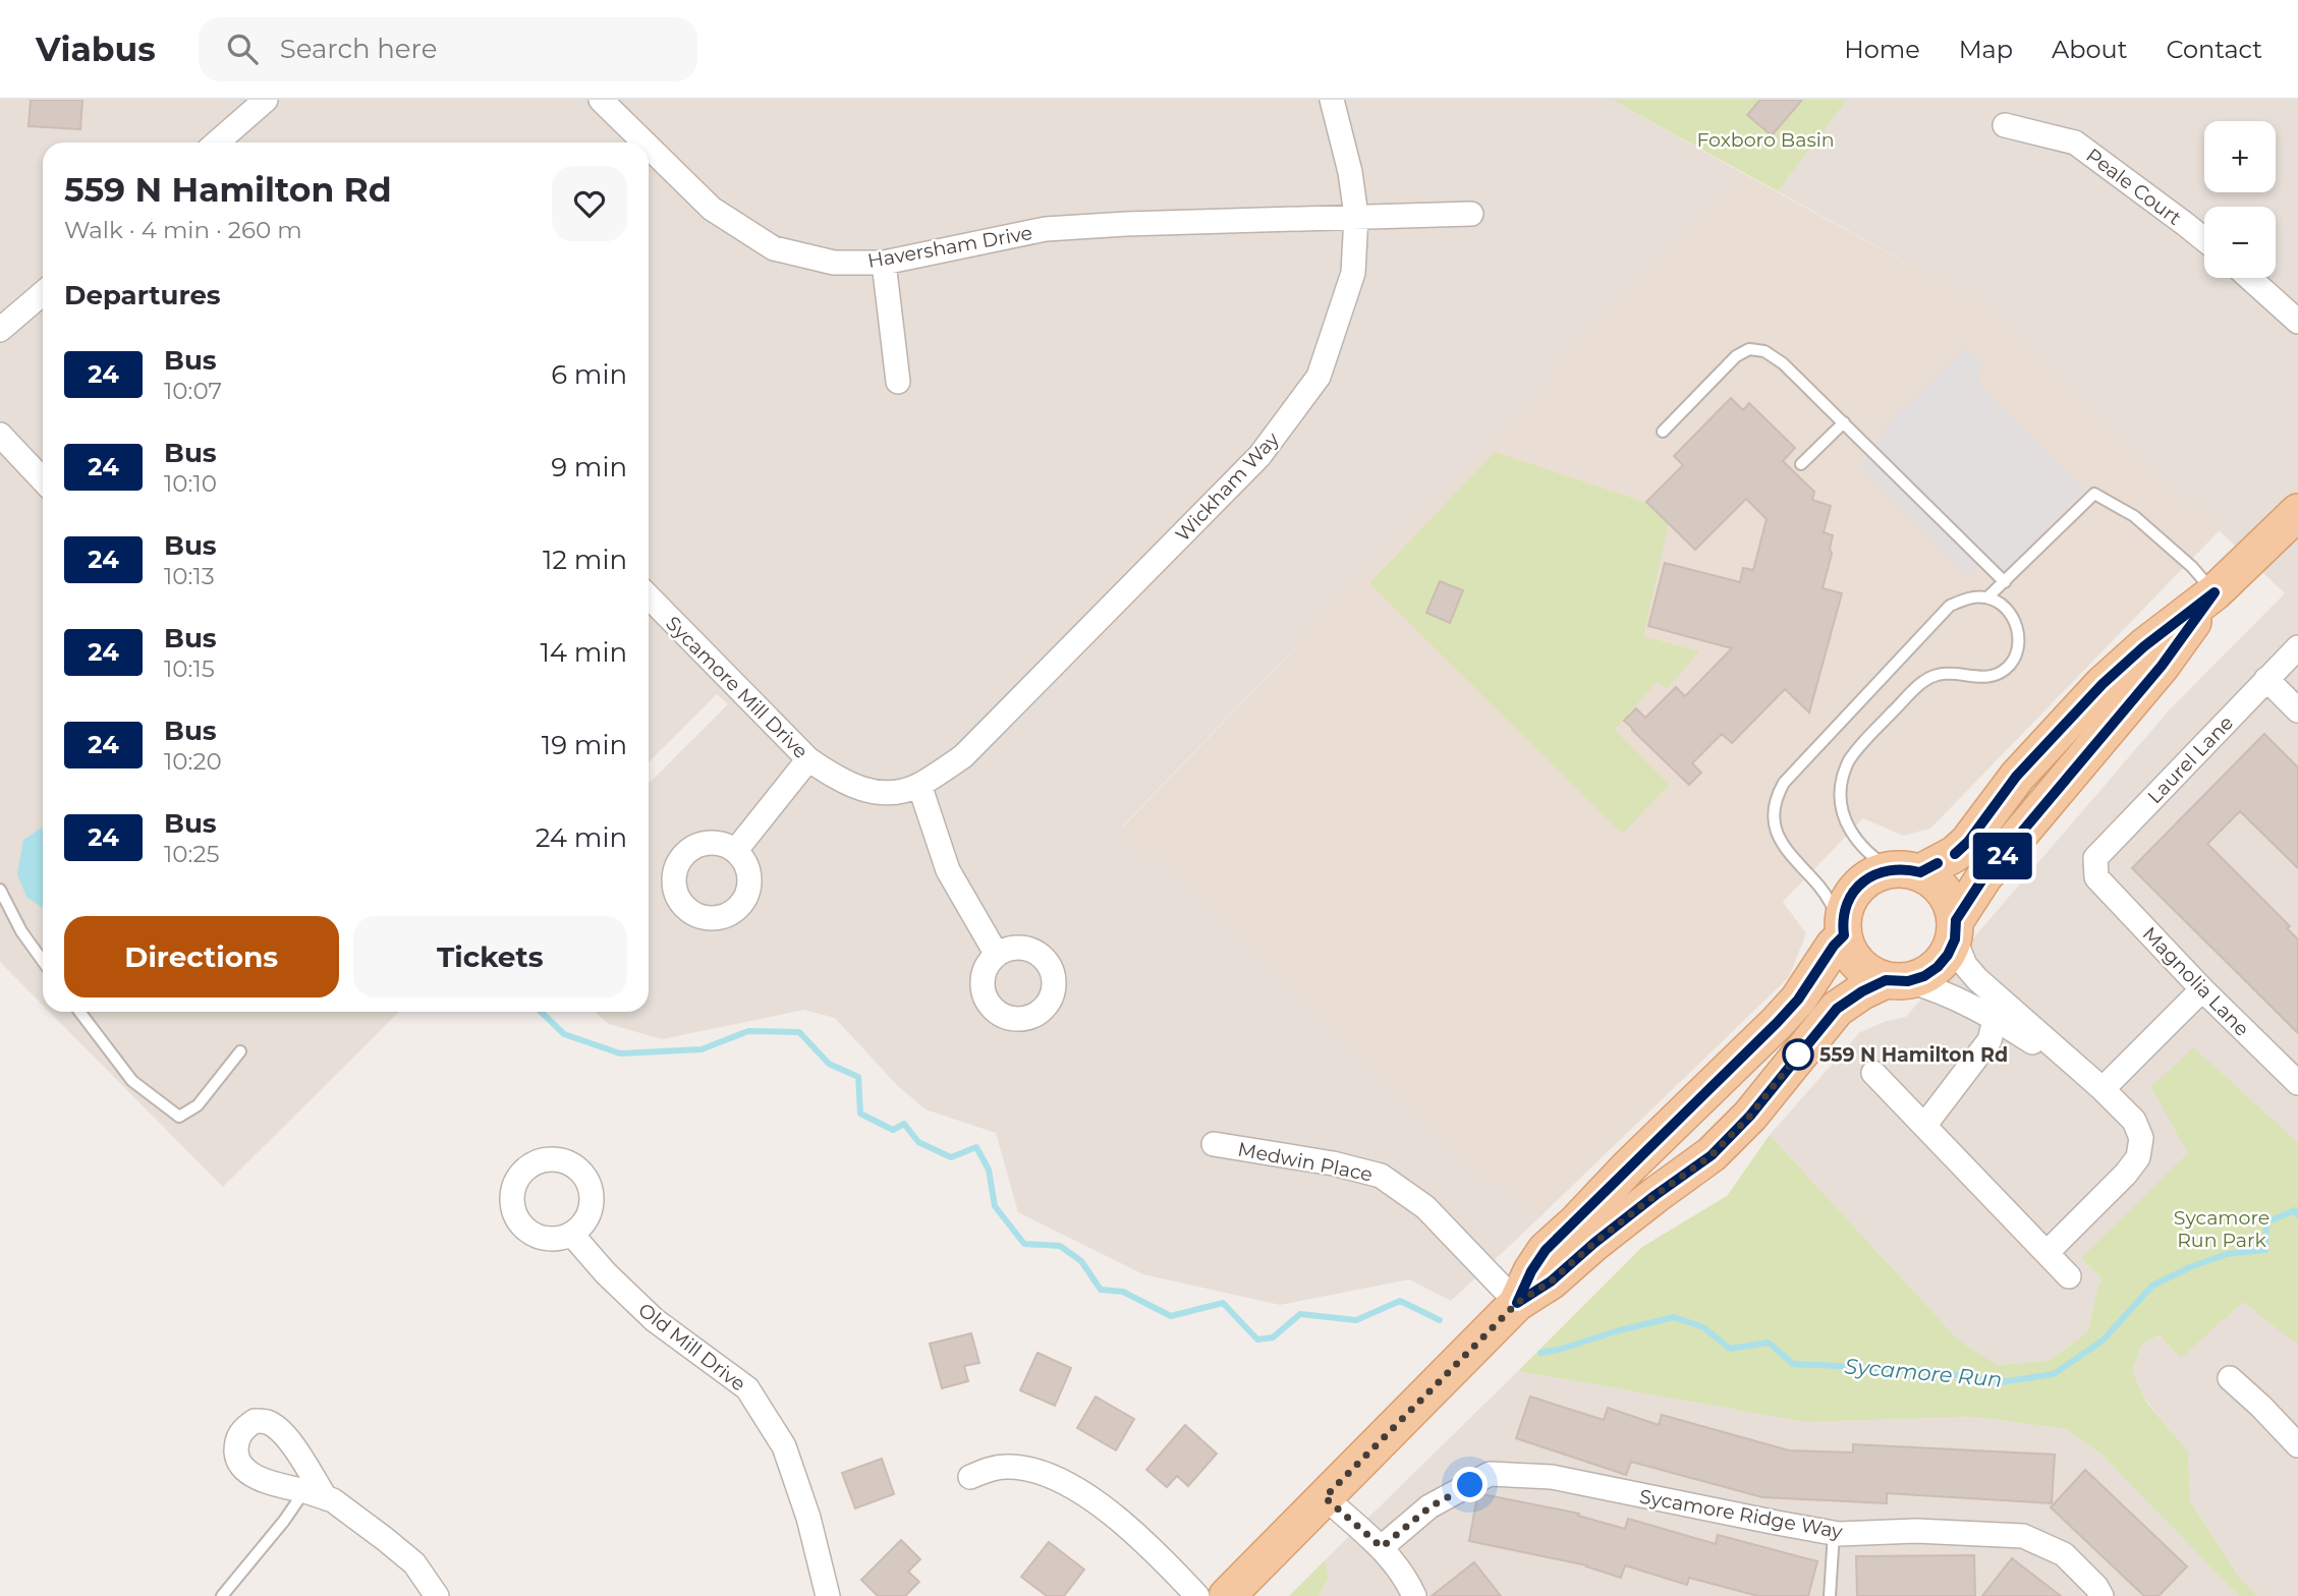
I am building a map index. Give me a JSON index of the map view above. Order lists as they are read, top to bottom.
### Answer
{
  "streets": {
    "street": [
      "Peale Court",
      "Haversham Drive",
      "Wickham Way",
      "Sycamore Mill Drive",
      "Laurel Lane",
      "Magnolia Lane",
      "Medwin Place",
      "Old Mill Drive",
      "Sycamore Ridge Way"
    ]
  },
  "crossings": [
    ["Haversham Drive", "Wickham Way"],
    ["Wickham Way", "Sycamore Mill Drive"],
    ["Laurel Lane", "Magnolia Lane"]
  ],
  "water": ["Sycamore Run"],
  "parks": ["Foxboro Basin", "Sycamore Run Park"],
  "places": ["559 N Hamilton Rd"],
  "lines": ["bus line 24"],
  "page": {
    "header": "Viabus",
    "search": "Search here",
    "nav": [
      "Home",
      "Map",
      "About",
      "Contact"
    ],
    "on_map": "24",
    "map_buttons": ["+", "−"],
    "heading": [
      ["559 N Hamilton Rd", "Walk · 4 min · 260 m"],
      "Departures"
    ],
    "list": [
      {
        "mark": "24",
        "name": "Bus",
        "note": "10:07",
        "value": "6 min"
      },
      {
        "mark": "24",
        "name": "Bus",
        "note": "10:10",
        "value": "9 min"
      },
      {
        "mark": "24",
        "name": "Bus",
        "note": "10:13",
        "value": "12 min"
      },
      {
        "mark": "24",
        "name": "Bus",
        "note": "10:15",
        "value": "14 min"
      },
      {
        "mark": "24",
        "name": "Bus",
        "note": "10:20",
        "value": "19 min"
      },
      {
        "mark": "24",
        "name": "Bus",
        "note": "10:25",
        "value": "24 min"
      }
    ],
    "buttons": ["Directions", "Tickets"]
  }
}
